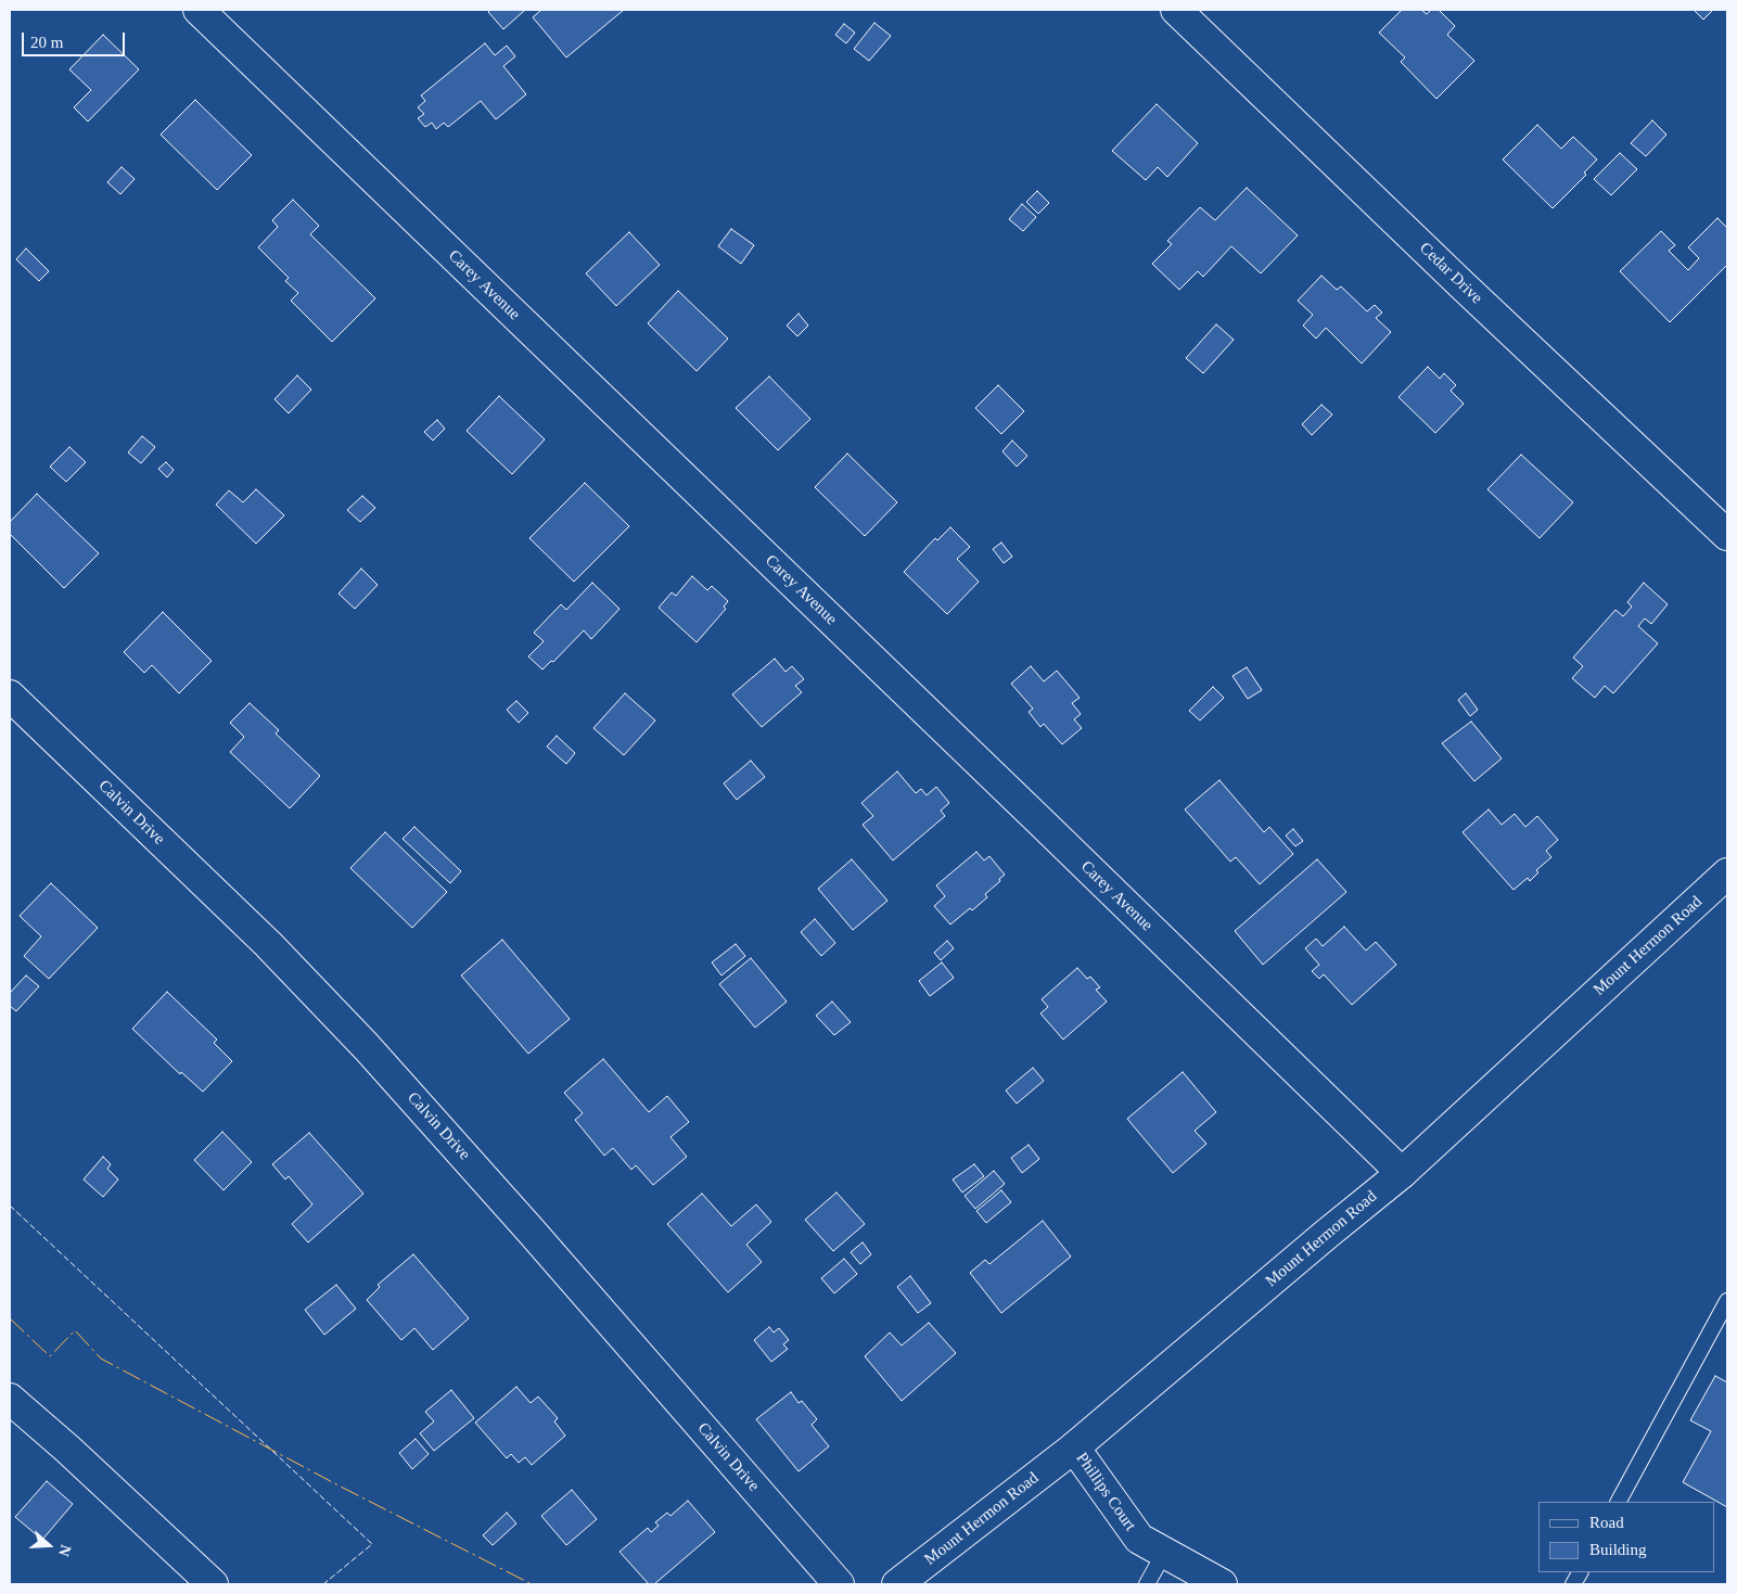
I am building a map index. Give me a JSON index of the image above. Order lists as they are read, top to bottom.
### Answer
{
  "streets": {
    "street": [
      "Cedar Drive",
      "Carey Avenue",
      "Calvin Drive",
      "Mount Hermon Road",
      "Phillips Court"
    ]
  },
  "crossings": [
    ["Carey Avenue", "Mount Hermon Road"],
    ["Mount Hermon Road", "Phillips Court"]
  ],
  "legend": ["Road", "Building"],
  "scale_bar": "20 m",
  "north": "right"
}
